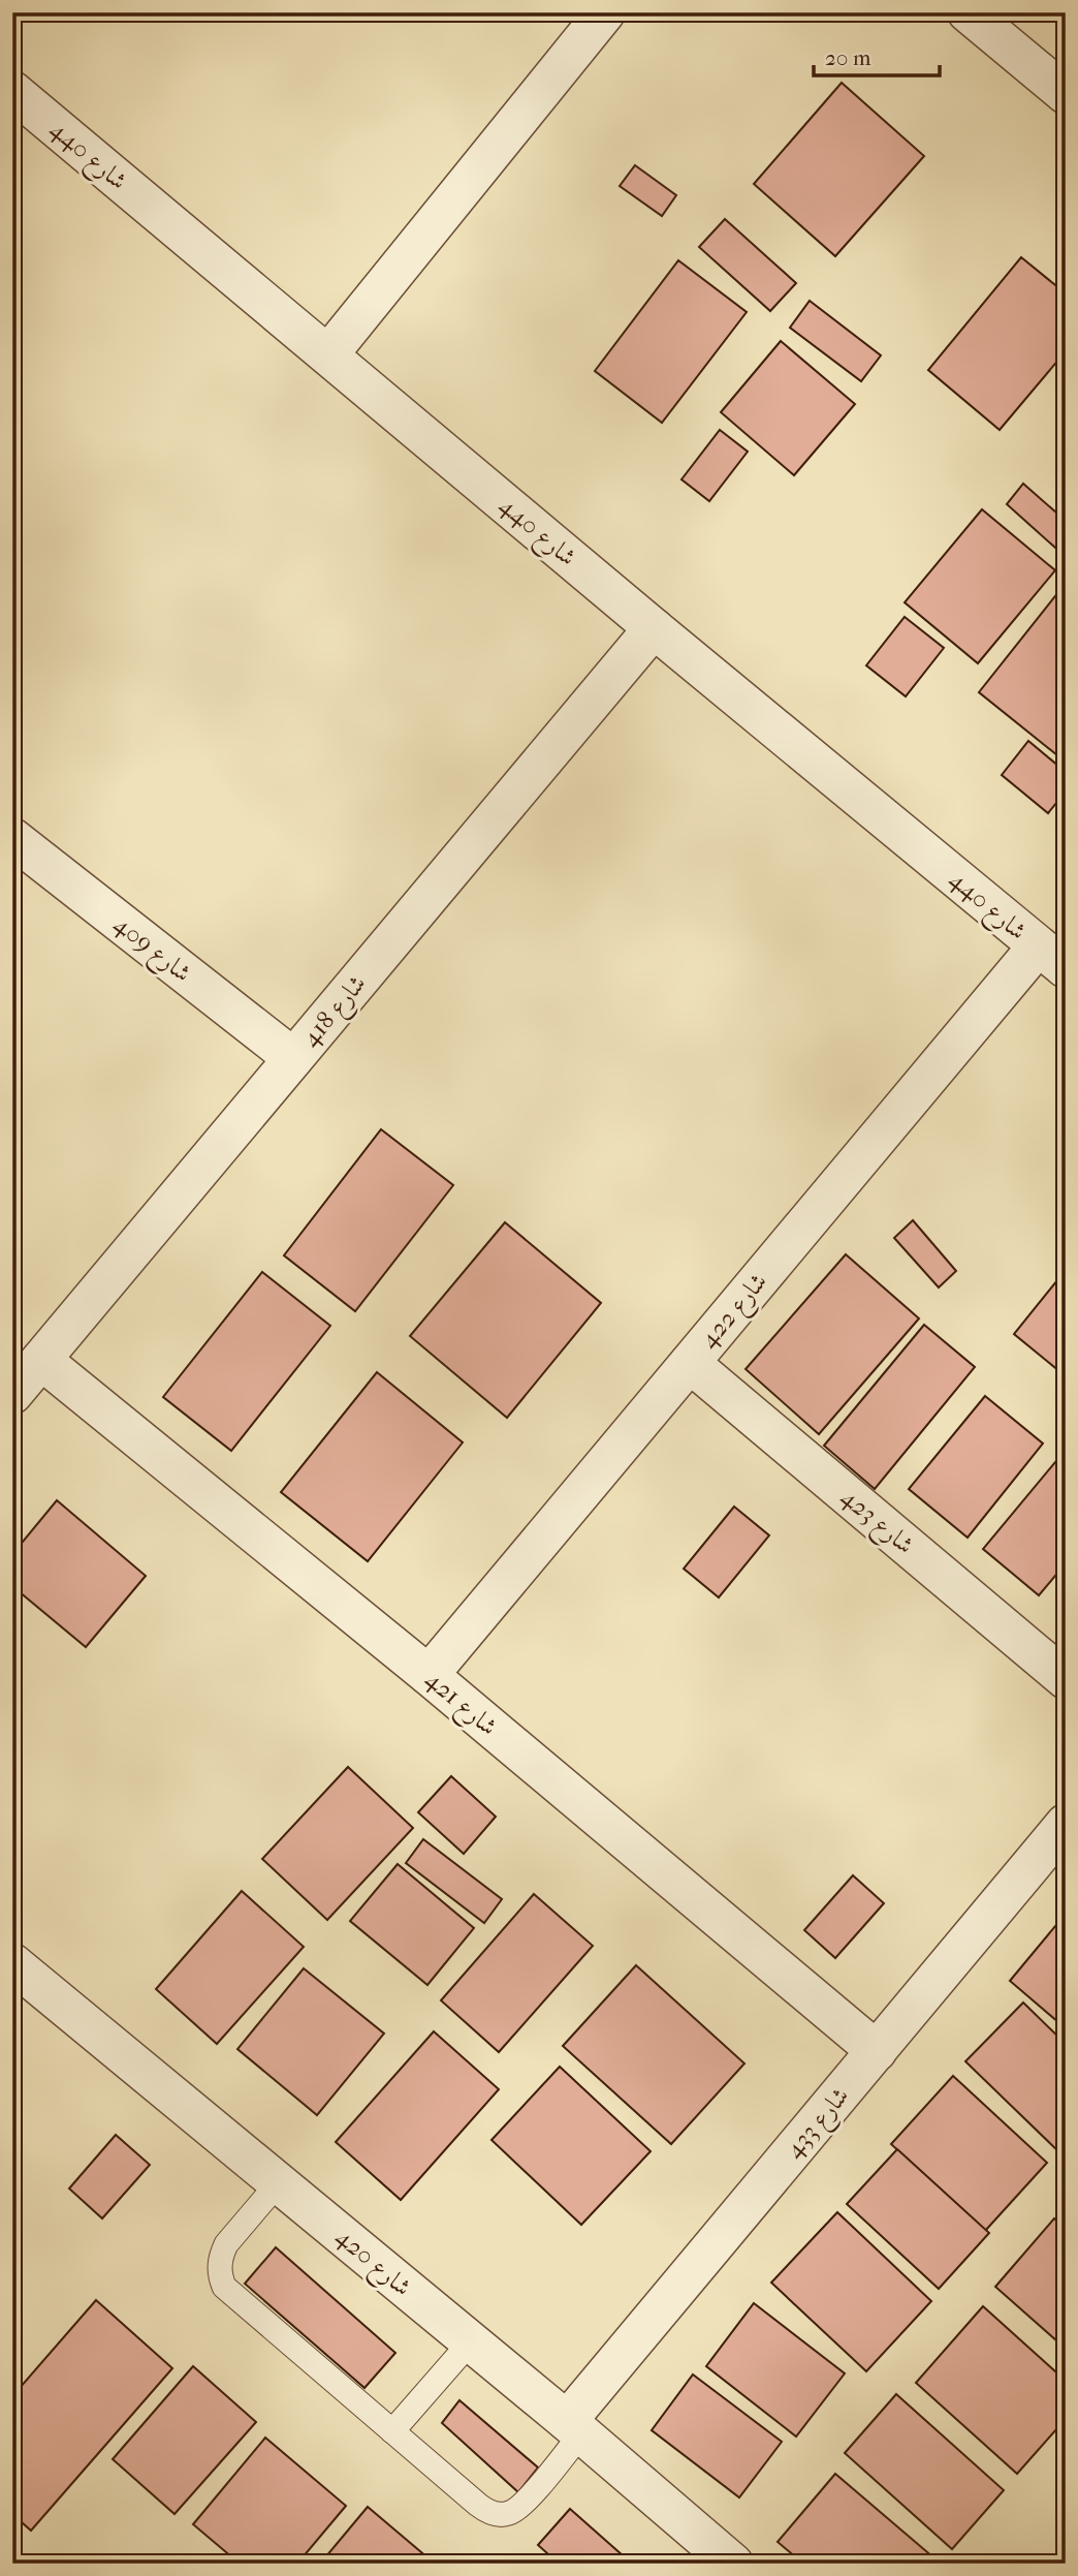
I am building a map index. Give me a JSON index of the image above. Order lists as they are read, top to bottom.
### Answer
{
  "streets": {
    "street": [
      "شارع 440",
      "شارع 409",
      "شارع 418",
      "شارع 422",
      "شارع 423",
      "شارع 421",
      "شارع 433",
      "شارع 420"
    ]
  },
  "crossings": [
    ["شارع 440", "شارع 418"],
    ["شارع 440", "شارع 422"],
    ["شارع 409", "شارع 418"],
    ["شارع 418", "شارع 421"],
    ["شارع 422", "شارع 423"],
    ["شارع 422", "شارع 421"],
    ["شارع 421", "شارع 433"],
    ["شارع 433", "شارع 420"]
  ],
  "scale_bar": "20 m"
}
